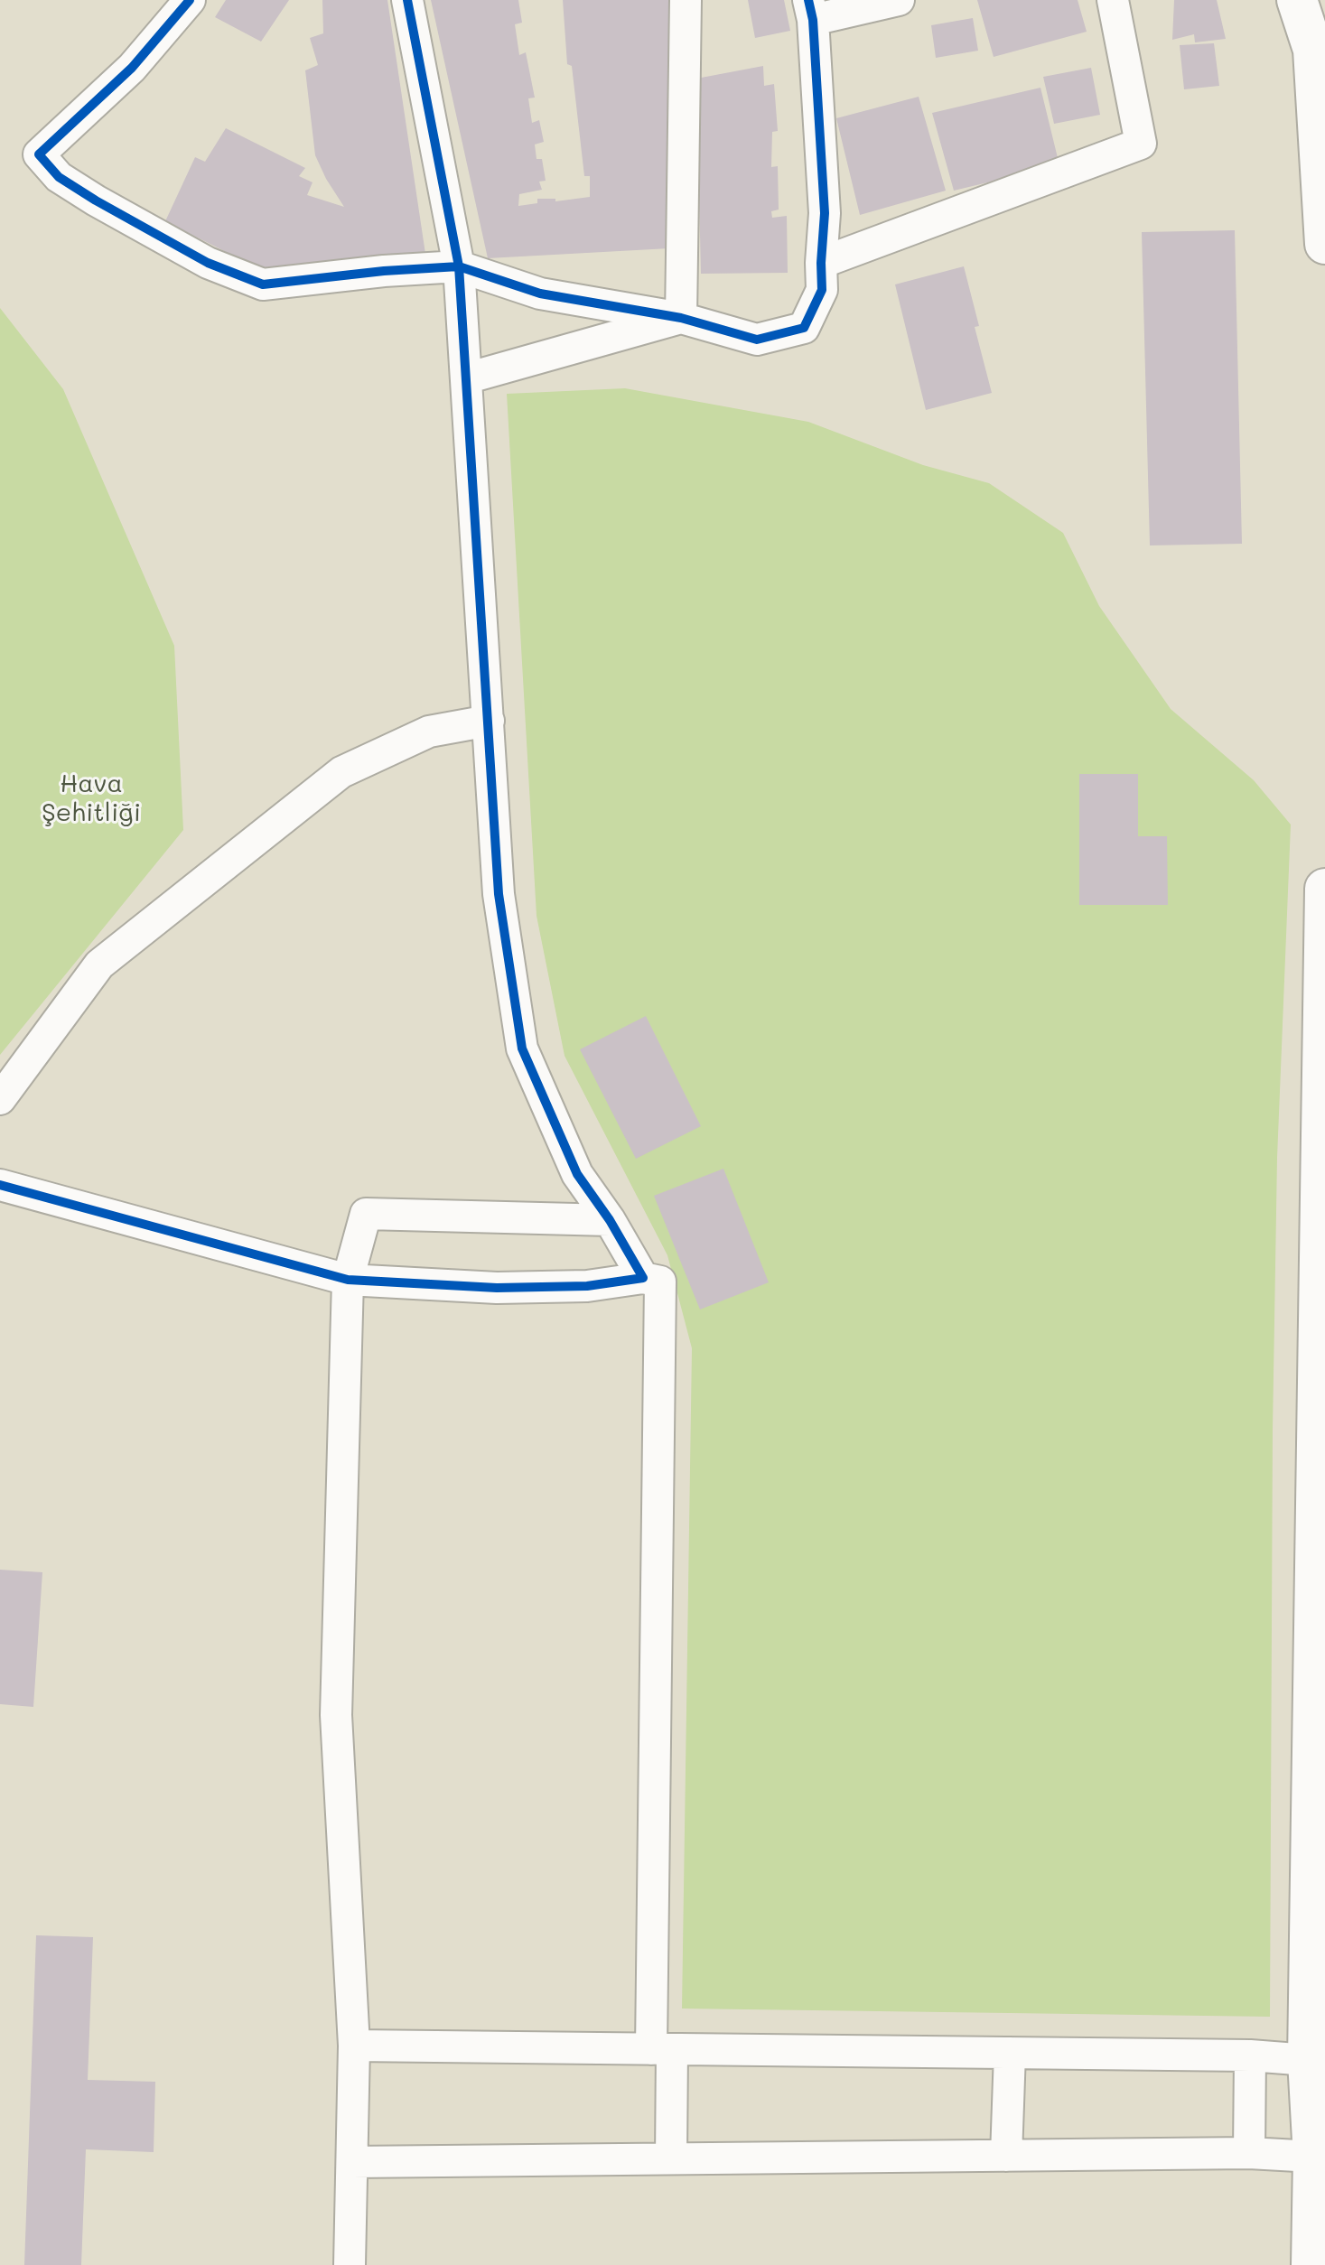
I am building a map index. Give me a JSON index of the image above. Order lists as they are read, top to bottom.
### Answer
{
  "parks": ["Hava Şehitliği"]
}
